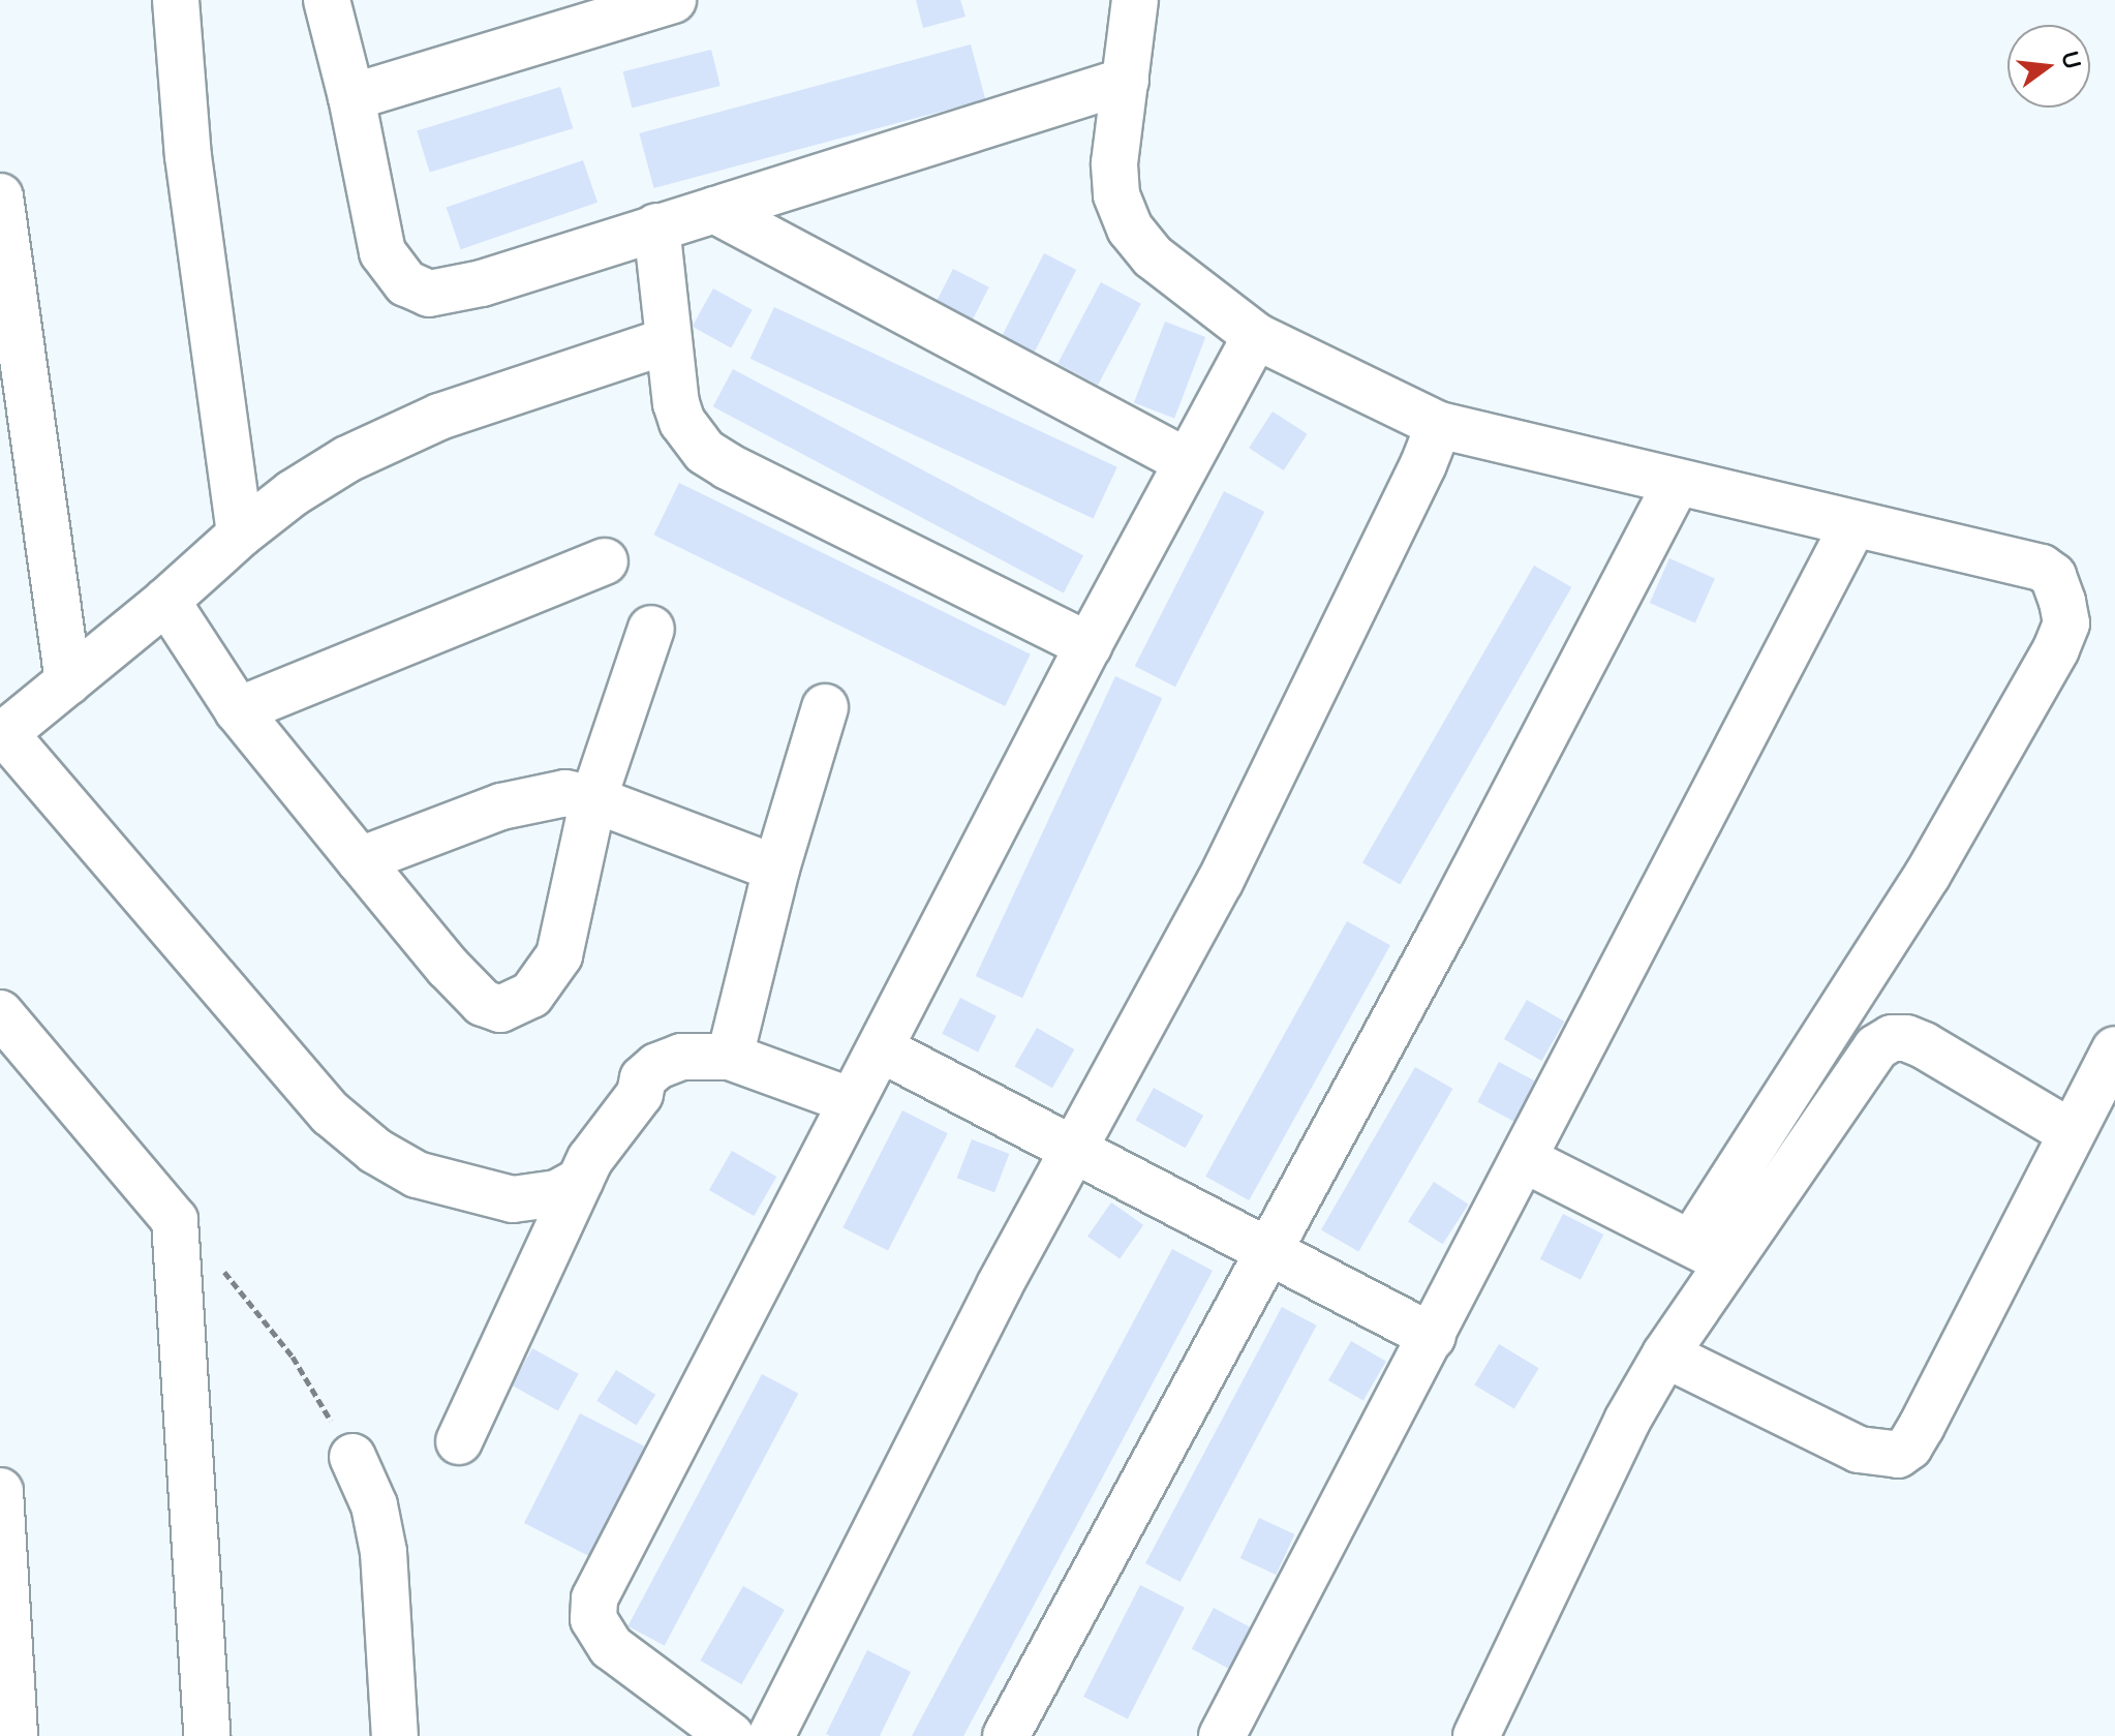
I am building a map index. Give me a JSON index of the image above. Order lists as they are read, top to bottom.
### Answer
{
  "north": "right"
}
